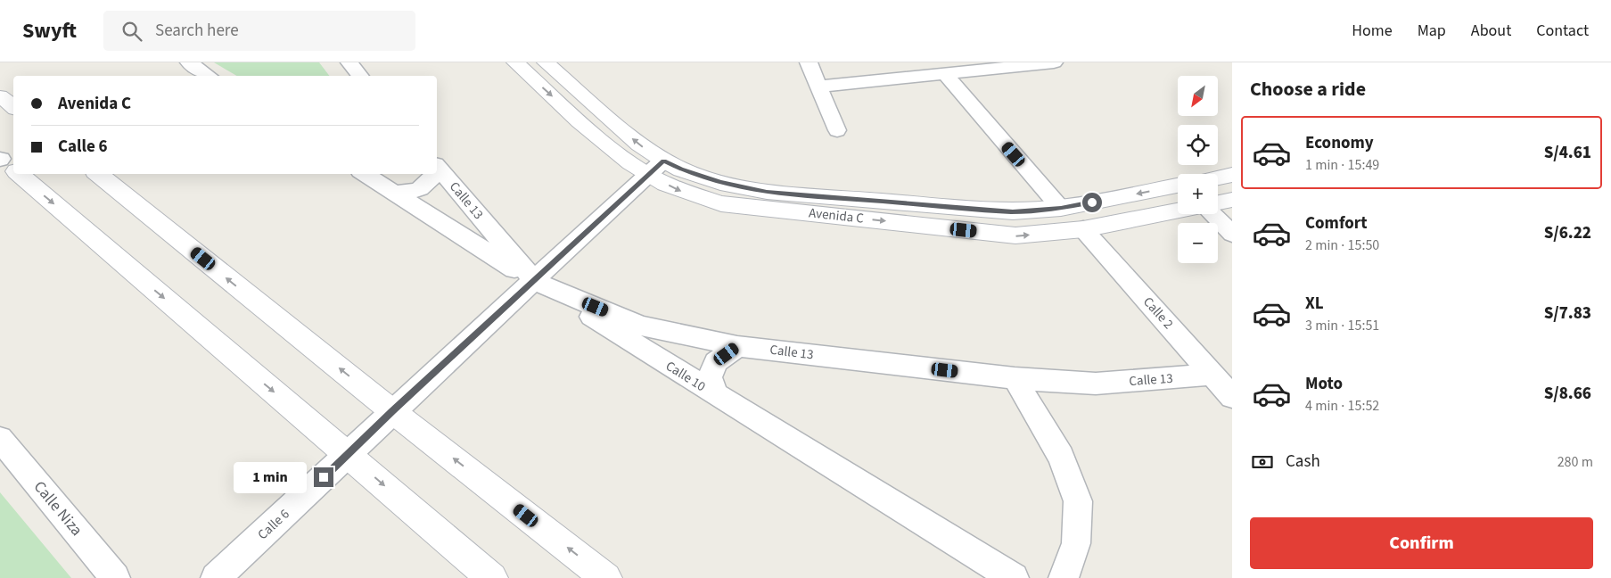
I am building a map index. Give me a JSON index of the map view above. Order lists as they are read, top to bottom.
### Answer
{
  "streets": {
    "street": [
      "Calle 13",
      "Avenida C",
      "Calle 2",
      "Calle 10",
      "Calle Niza",
      "Calle 6"
    ]
  },
  "crossings": [
    ["Calle 13", "Calle 2"],
    ["Calle 13", "Calle 10"],
    ["Calle 13", "Calle 6"],
    ["Avenida C", "Calle 2"],
    ["Avenida C", "Calle 6"],
    ["Calle 10", "Calle 6"]
  ],
  "north": "bottom left",
  "page": {
    "header": "Swyft",
    "search": "Search here",
    "nav": [
      "Home",
      "Map",
      "About",
      "Contact"
    ],
    "heading": "Choose a ride",
    "map_buttons": ["+", "−"],
    "banner": ["Avenida C", "Calle 6"],
    "list": [
      {
        "name": "Economy",
        "note": "1 min · 15:49",
        "value": "S/4.61"
      },
      {
        "name": "Comfort",
        "note": "2 min · 15:50",
        "value": "S/6.22"
      },
      {
        "name": "XL",
        "note": "3 min · 15:51",
        "value": "S/7.83"
      },
      {
        "name": "Moto",
        "note": "4 min · 15:52",
        "value": "S/8.66"
      }
    ],
    "pay": ["Cash", "280 m"],
    "bubble": "1 min",
    "buttons": "Confirm"
  }
}
